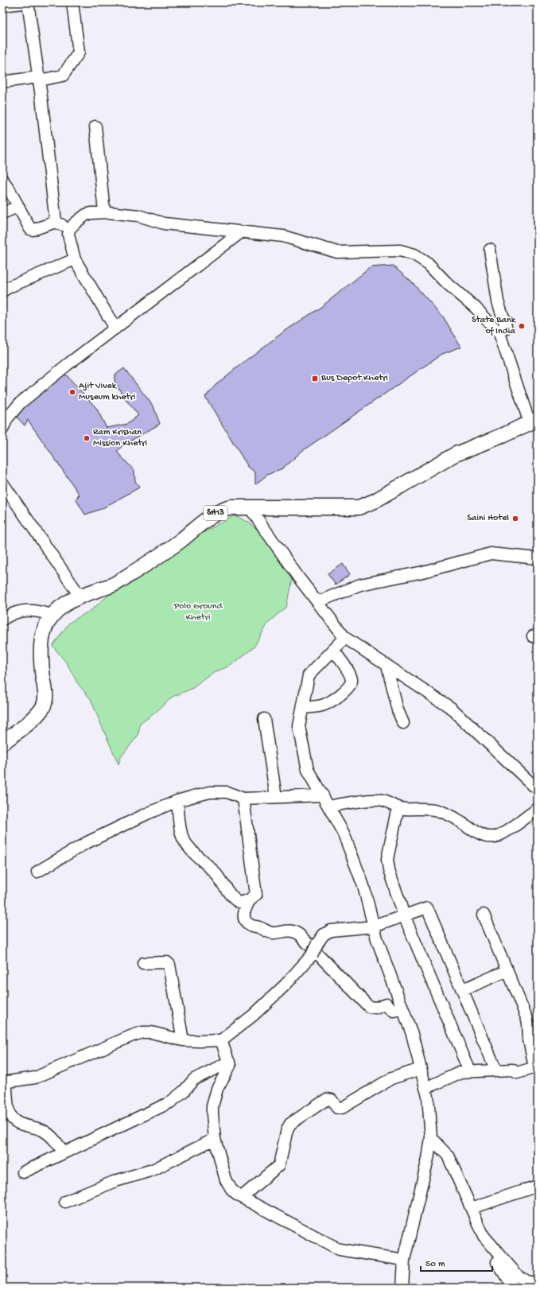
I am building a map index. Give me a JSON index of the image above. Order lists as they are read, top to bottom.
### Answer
{
  "streets": {
    "main road": ["SH13"]
  },
  "parks": ["Polo Ground Khetri"],
  "places": {
    "other": [
      "State Bank of India",
      "Ajit Vivek Museum khetri",
      "Ram Krishan Mission Khetri",
      "Saini Hotel"
    ],
    "transit": ["Bus Depot Khetri"]
  },
  "scale_bar": "50 m"
}
